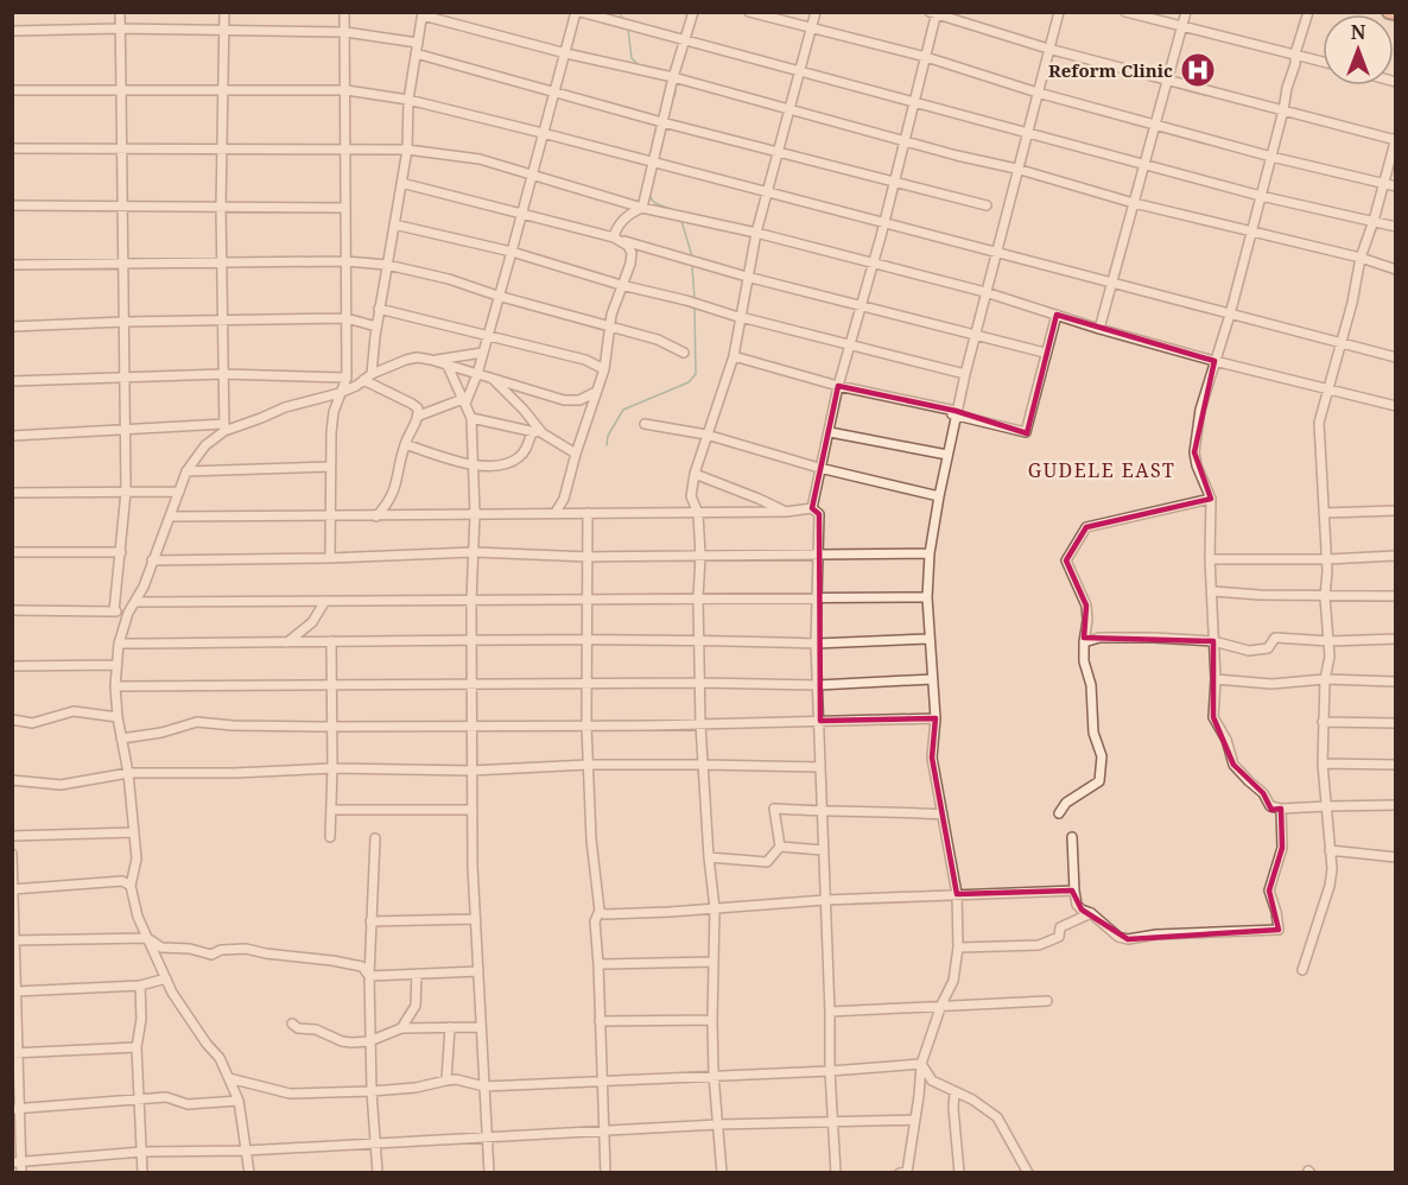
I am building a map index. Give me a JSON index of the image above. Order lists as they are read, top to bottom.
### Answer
{
  "districts": ["GUDELE EAST"],
  "places": {
    "hospital": ["Reform Clinic"]
  },
  "north": "top"
}
